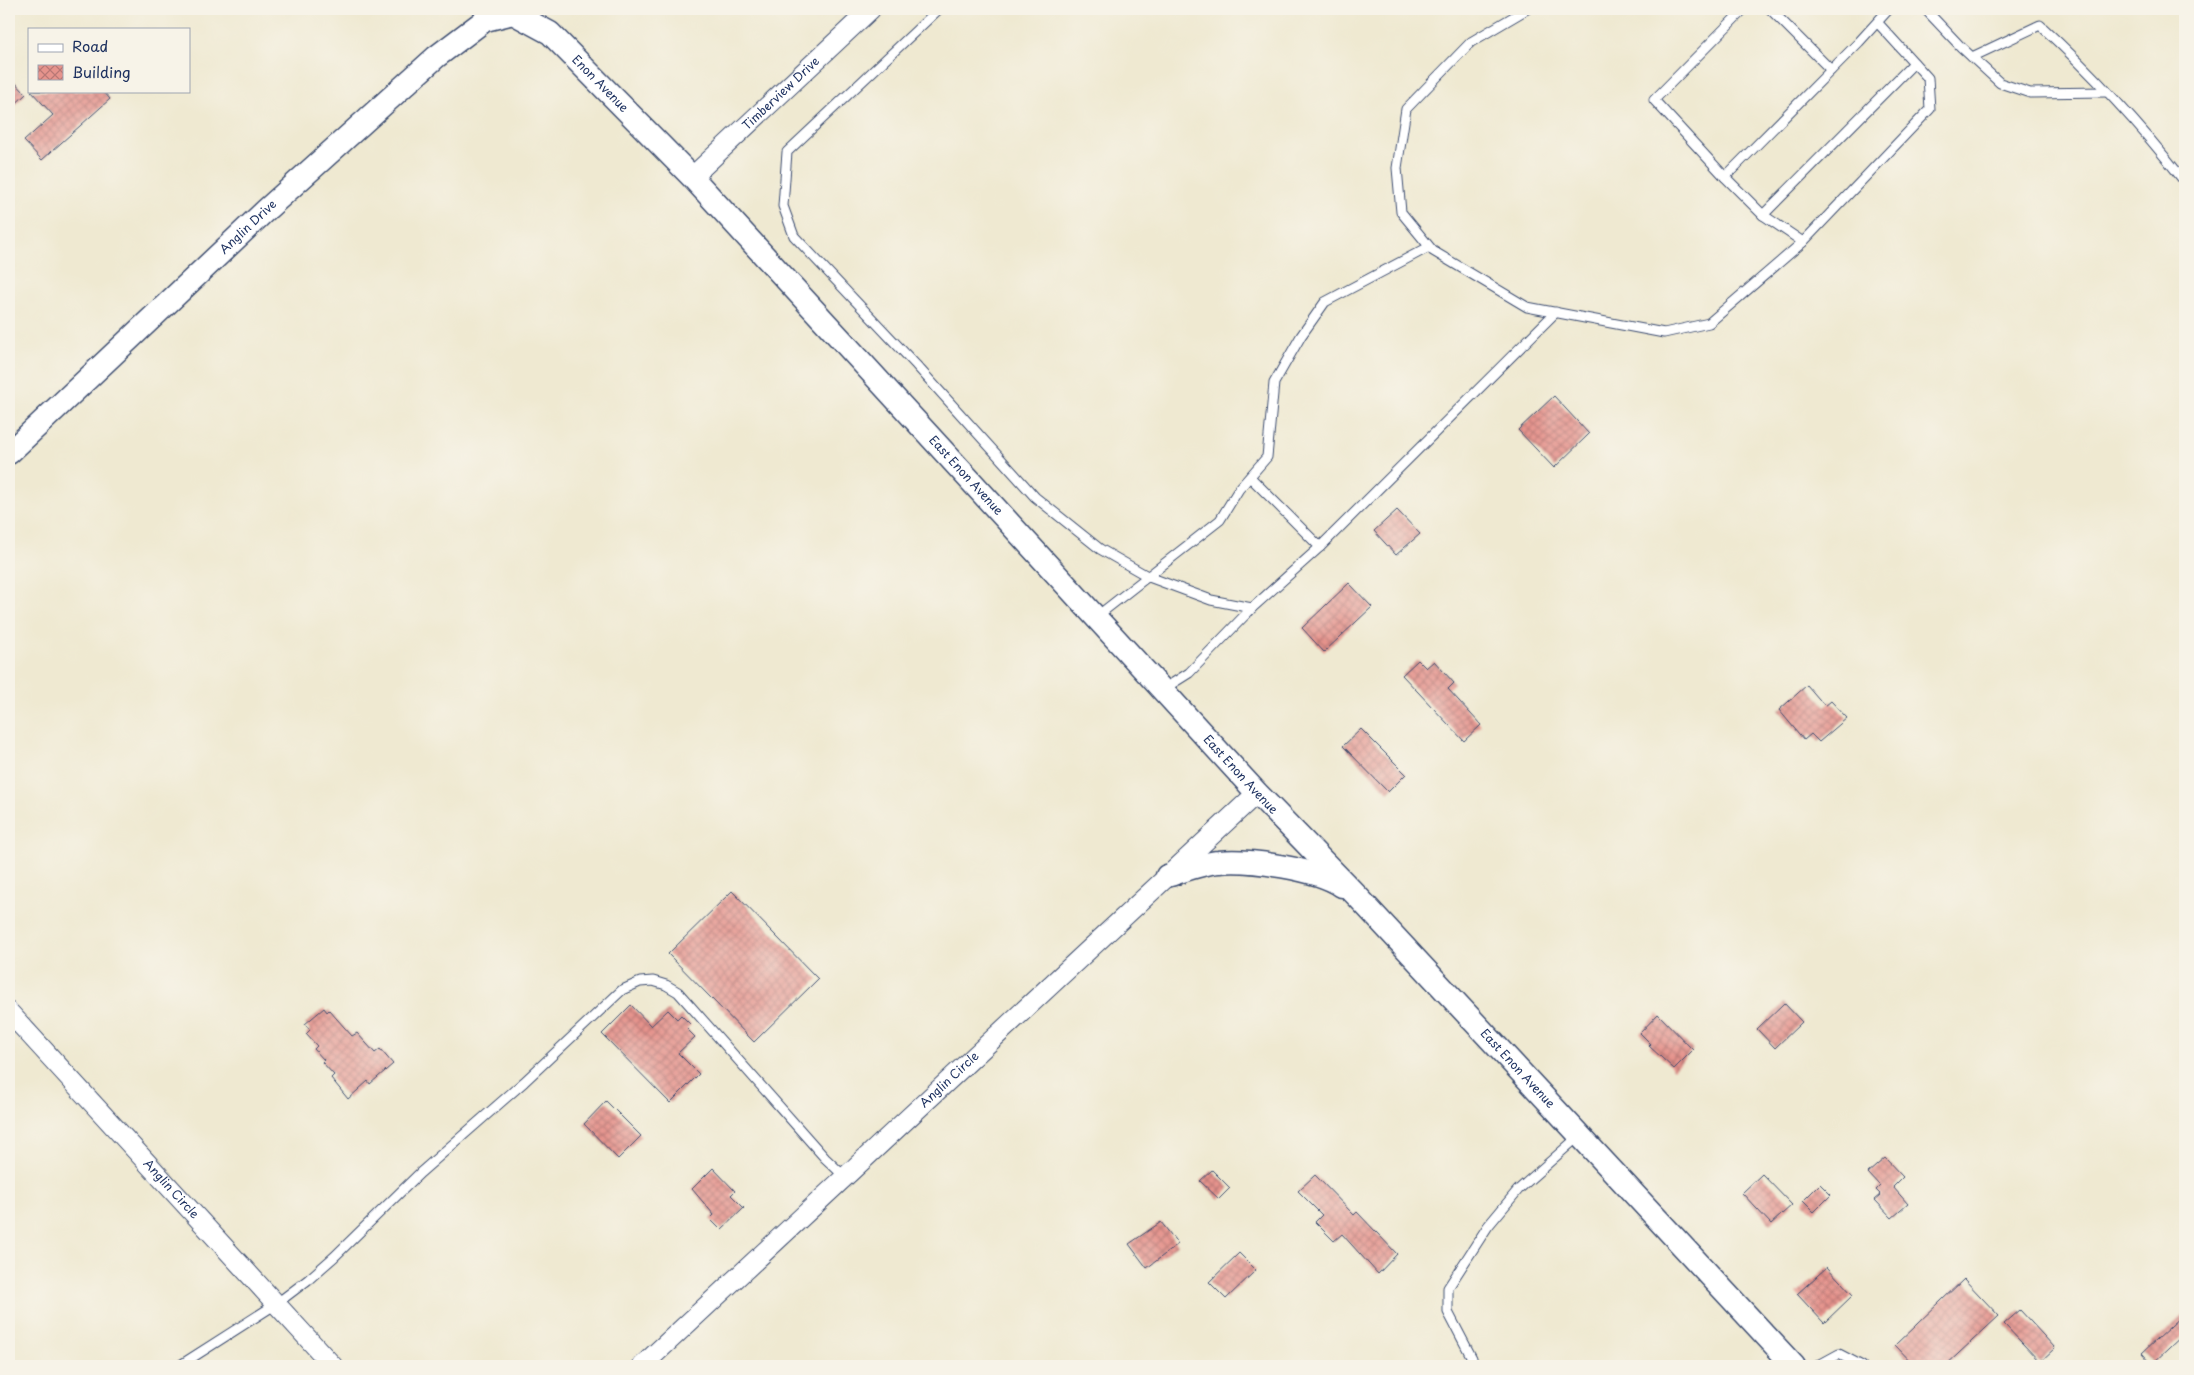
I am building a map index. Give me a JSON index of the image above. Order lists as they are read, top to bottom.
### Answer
{
  "streets": {
    "street": [
      "Enon Avenue",
      "Timberview Drive",
      "Anglin Drive",
      "East Enon Avenue",
      "Anglin Circle"
    ]
  },
  "crossings": [
    ["Enon Avenue", "Timberview Drive"],
    ["Enon Avenue", "Anglin Drive"],
    ["Enon Avenue", "East Enon Avenue"],
    ["Timberview Drive", "East Enon Avenue"],
    ["East Enon Avenue", "Anglin Circle"]
  ],
  "legend": ["Road", "Building"]
}
